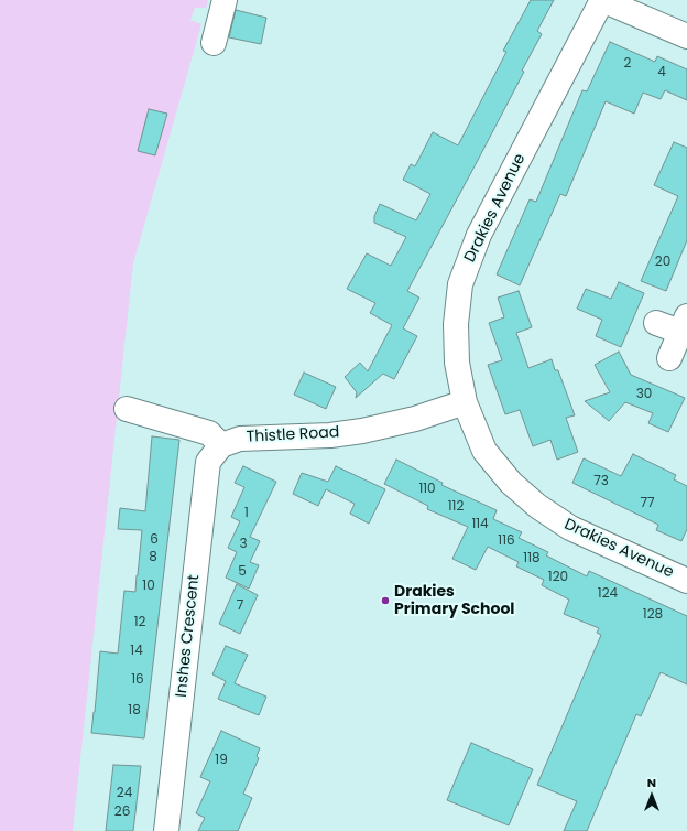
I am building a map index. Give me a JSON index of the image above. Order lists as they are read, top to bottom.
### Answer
{
  "streets": {
    "street": ["Drakies Avenue", "Thistle Road", "Inshes Crescent"]
  },
  "crossings": [
    ["Drakies Avenue", "Thistle Road"],
    ["Thistle Road", "Inshes Crescent"]
  ],
  "places": ["Drakies Primary School"],
  "house_numbers": [
    "2",
    "4",
    "20",
    "30",
    "73",
    "110",
    "77",
    "112",
    "1",
    "114",
    "6",
    "116",
    "3",
    "8",
    "118",
    "5",
    "120",
    "10",
    "124",
    "7",
    "128",
    "12",
    "14",
    "16",
    "18",
    "19",
    "24",
    "26"
  ],
  "north": "top"
}
